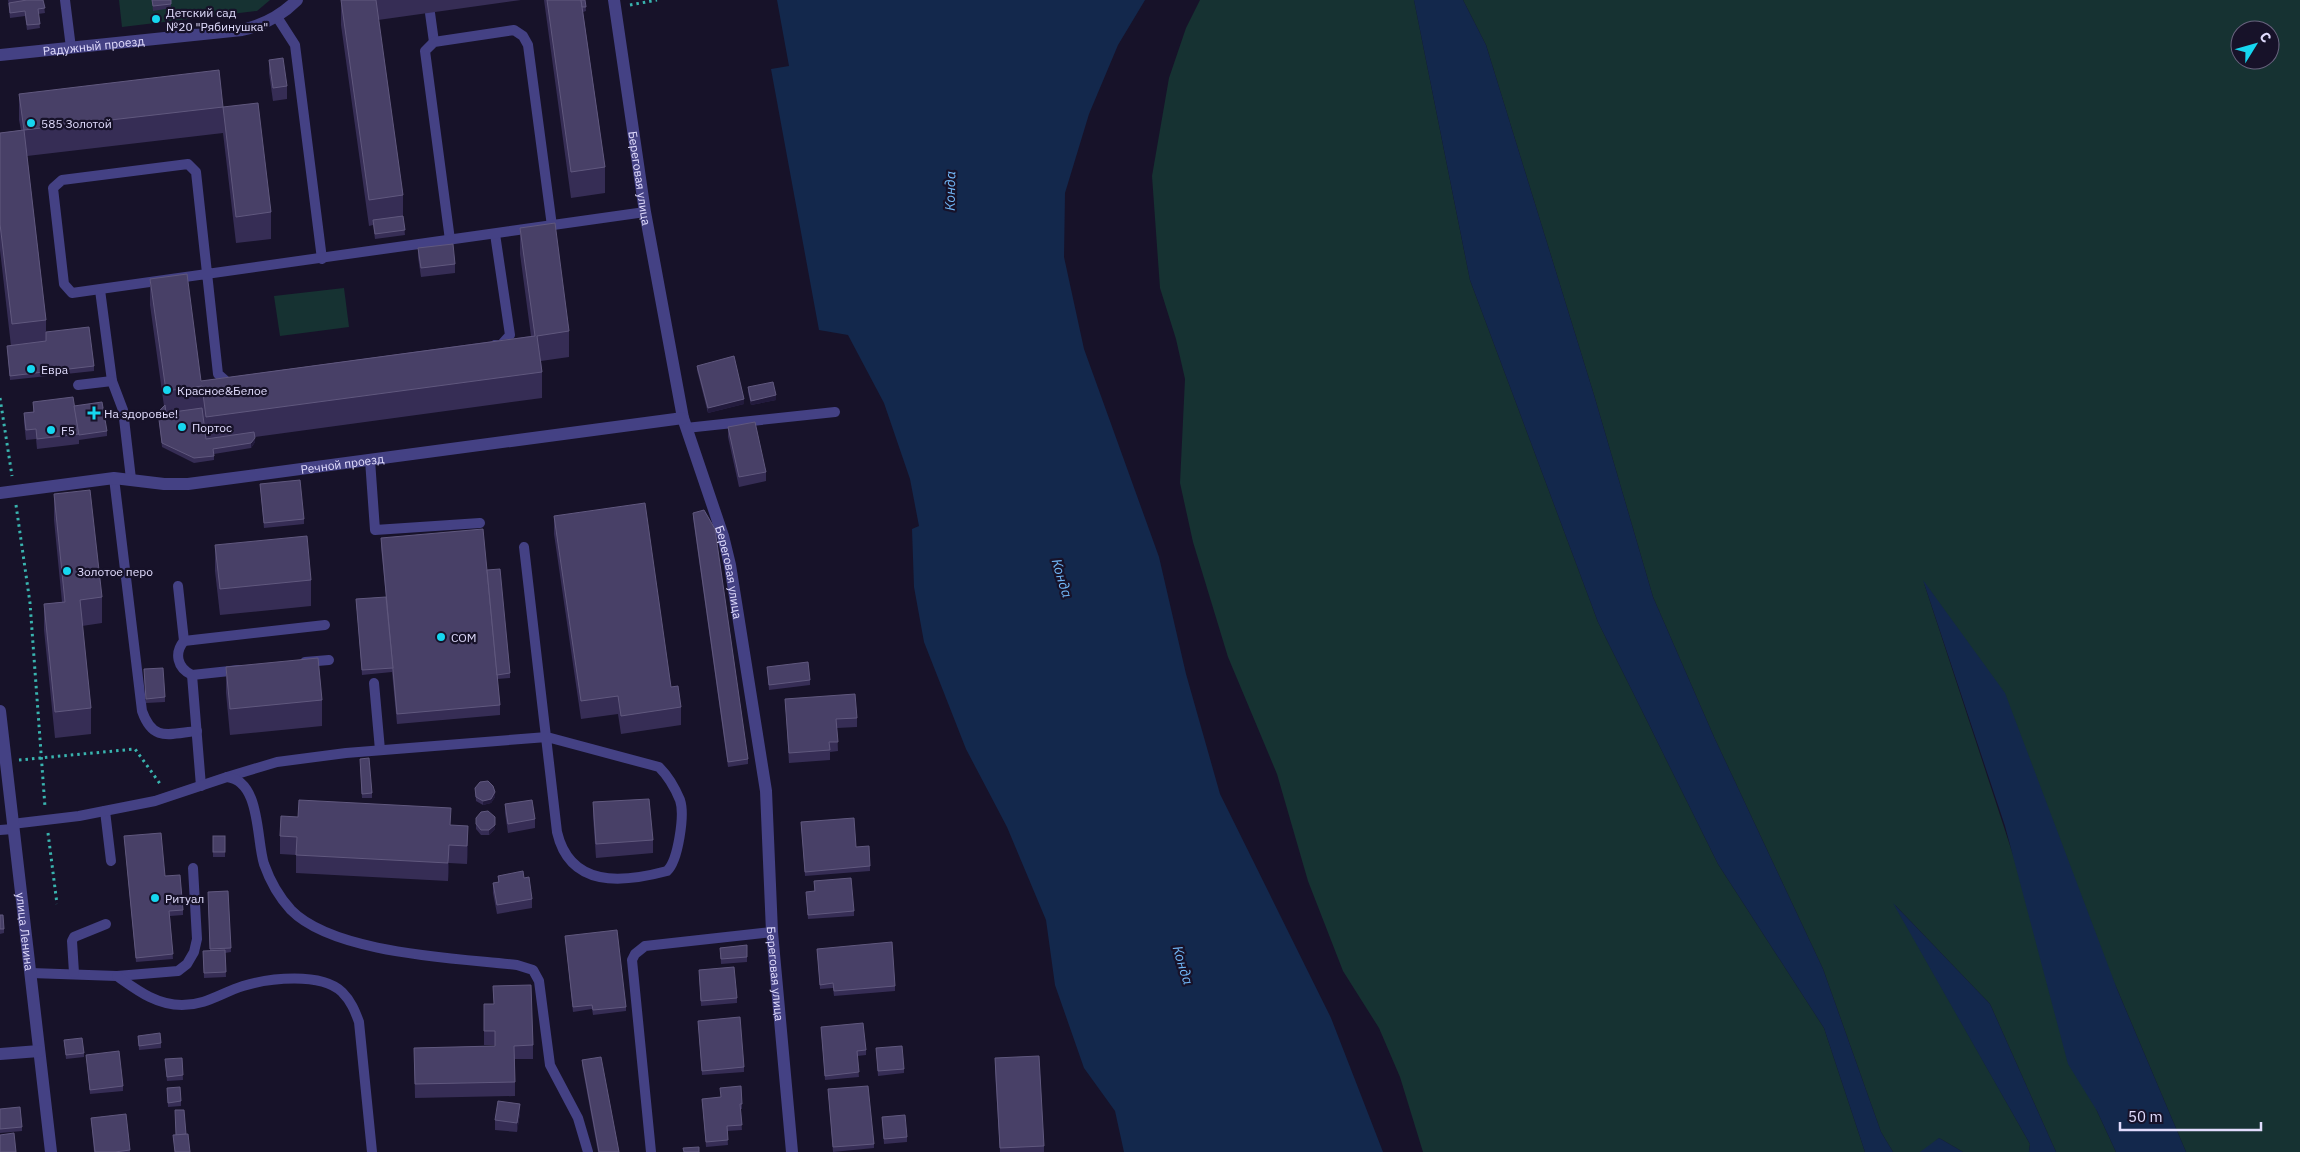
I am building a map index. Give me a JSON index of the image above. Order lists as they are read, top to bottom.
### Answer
{
  "streets": {
    "street": [
      "Радужный проезд",
      "Береговая улица",
      "Речной проезд",
      "улица Ленина"
    ]
  },
  "crossings": [
    ["Береговая улица", "Речной проезд"]
  ],
  "water": ["Конда"],
  "places": {
    "other": [
      "Детский сад №20 \"Рябинушка\"",
      "585 Золотой",
      "Евра",
      "Красное&Белое",
      "Портос",
      "F5",
      "Золотое перо",
      "СОМ",
      "Ритуал"
    ],
    "health": ["На здоровье!"]
  },
  "scale_bar": "50 m",
  "north": "top right"
}
